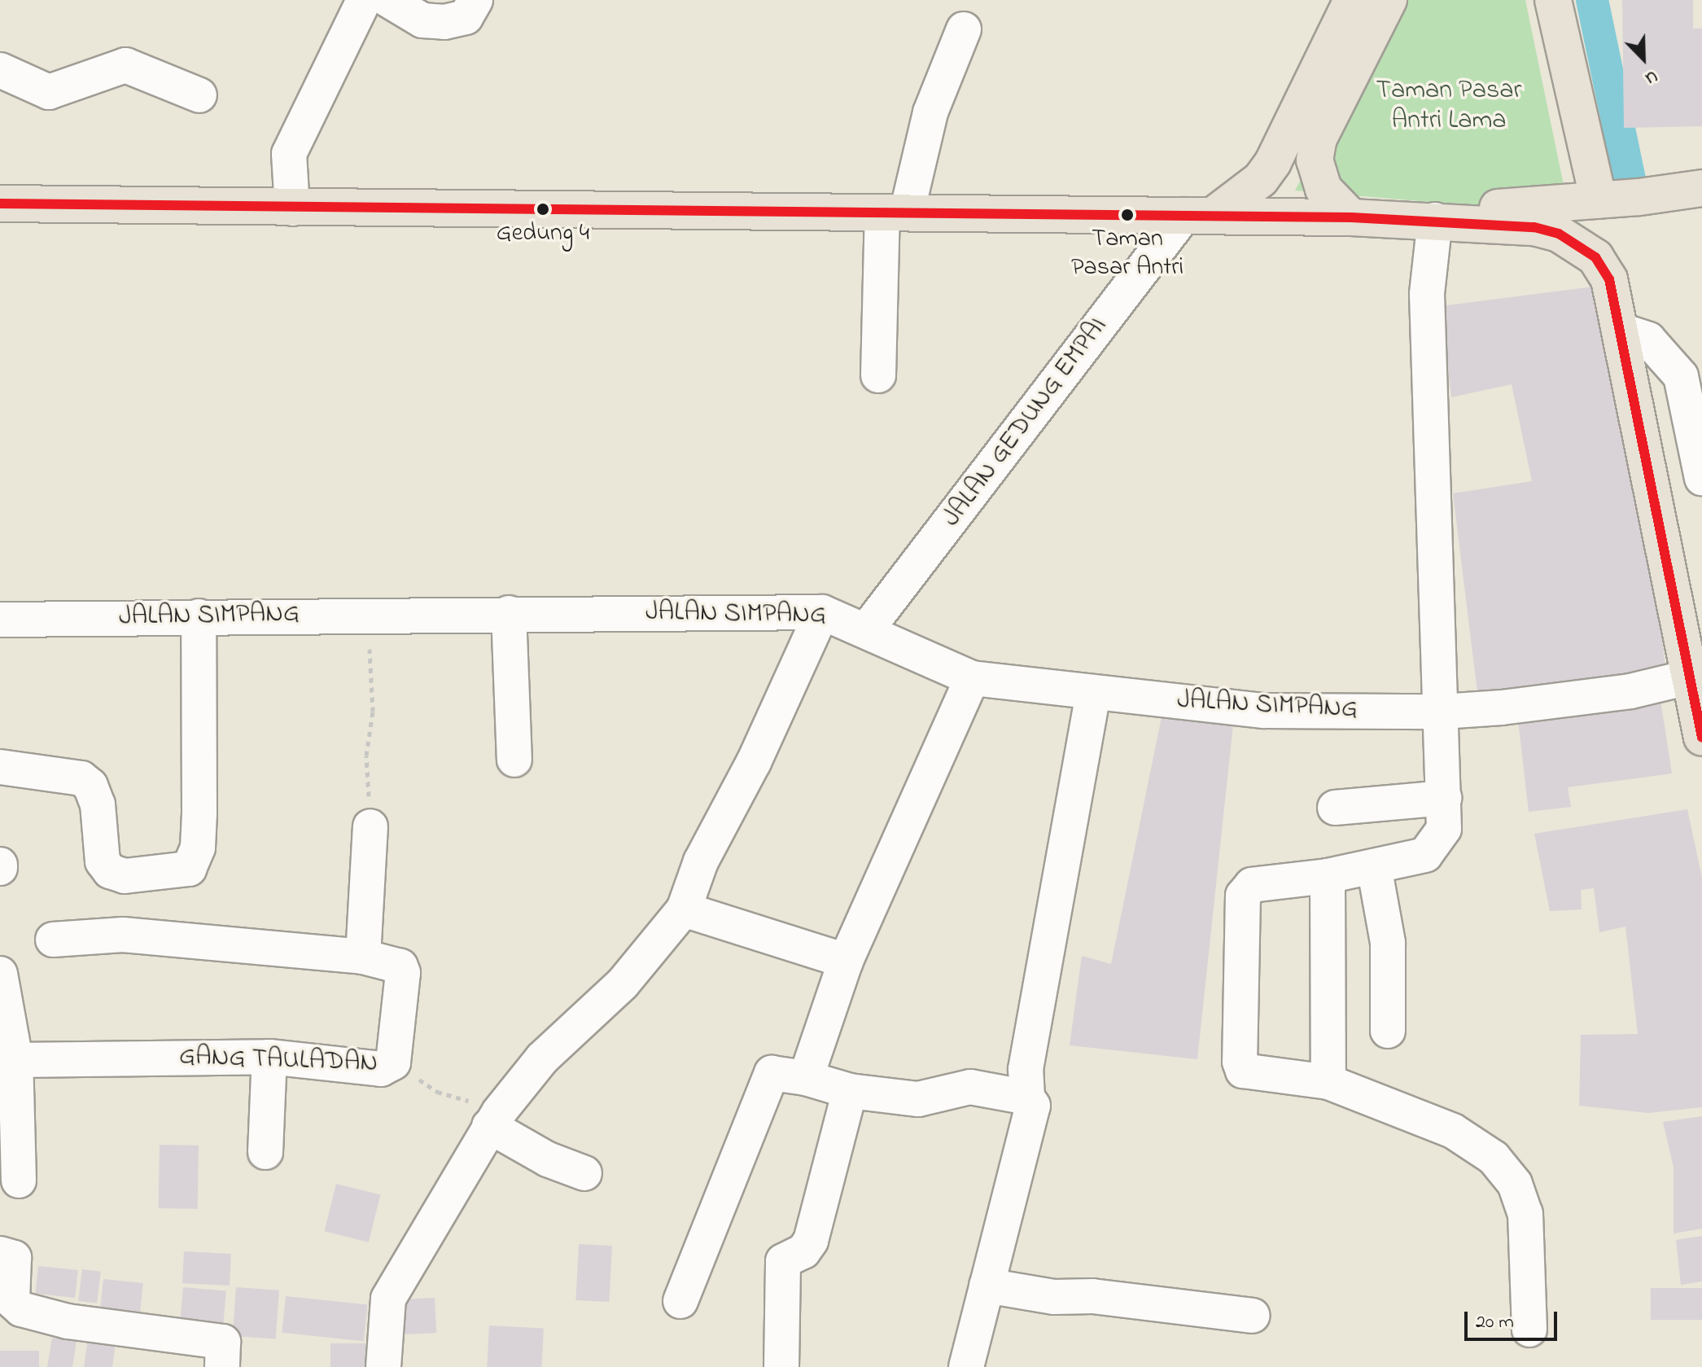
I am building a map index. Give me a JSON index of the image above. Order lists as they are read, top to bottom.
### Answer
{
  "streets": {
    "street": ["JALAN GEDUNG EMPAI", "JALAN SIMPANG", "GANG TAULADAN"]
  },
  "crossings": [
    ["JALAN GEDUNG EMPAI", "JALAN SIMPANG"]
  ],
  "parks": ["Taman Pasar Antri Lama"],
  "places": ["Gedung 4", "Taman Pasar Antri"],
  "scale_bar": "20 m",
  "north": "bottom right"
}
